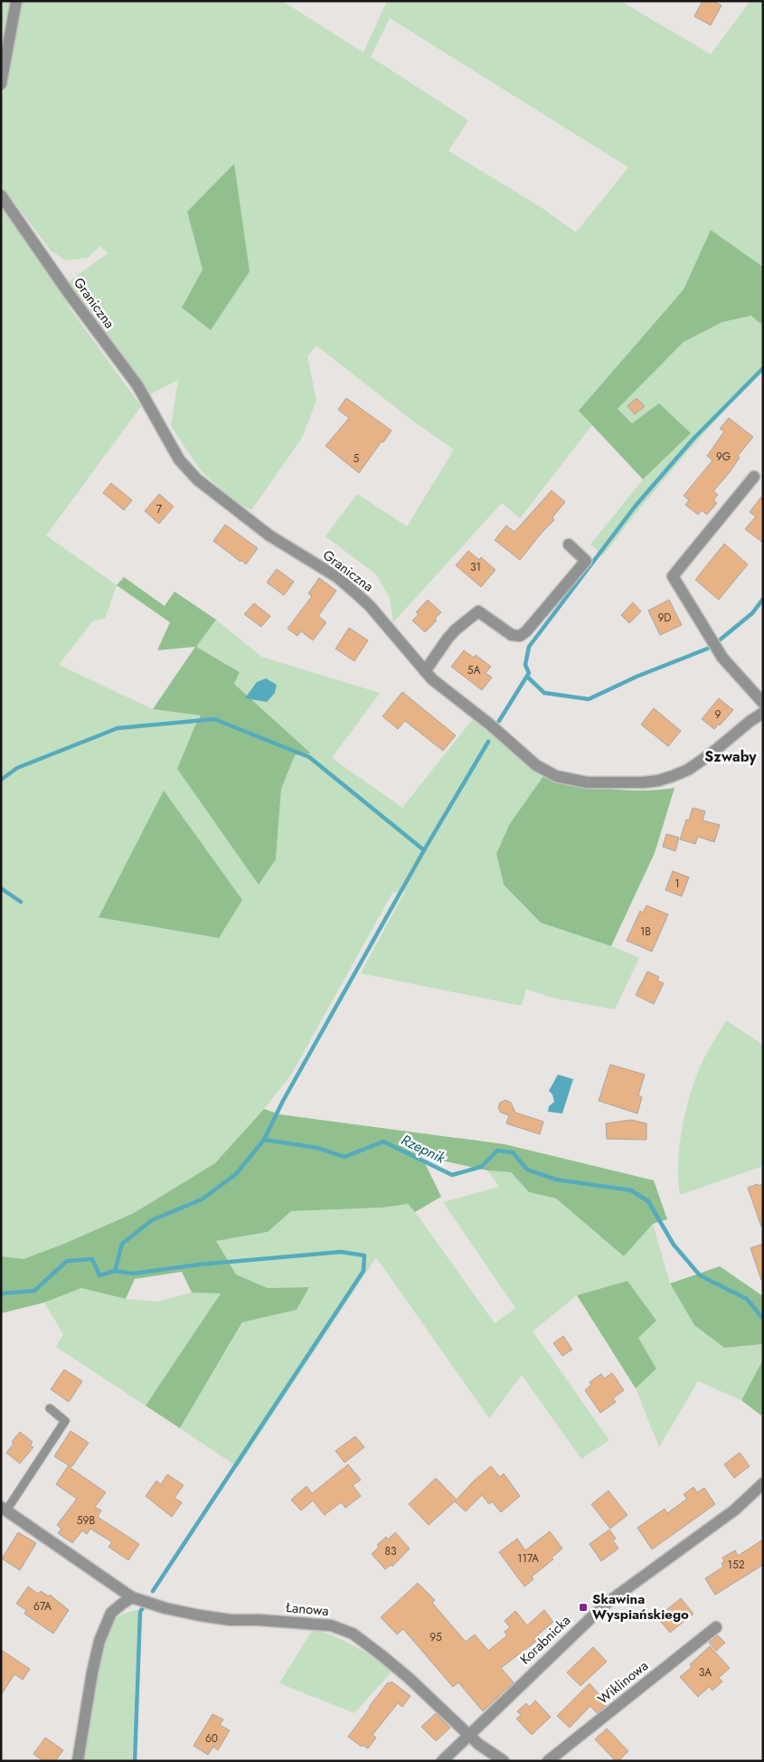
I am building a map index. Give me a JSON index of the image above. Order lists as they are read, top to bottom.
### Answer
{
  "streets": {
    "street": [
      "Graniczna",
      "Łanowa",
      "Korabnicka",
      "Wiklinowa"
    ]
  },
  "crossings": [
    ["Łanowa", "Korabnicka"]
  ],
  "districts": ["Szwaby"],
  "water": ["Rzepnik"],
  "places": {
    "transit": ["Skawina Wyspiańskiego"]
  },
  "house_numbers": [
    "9G",
    "5",
    "7",
    "31",
    "9D",
    "5A",
    "9",
    "1",
    "1B",
    "59B",
    "83",
    "117A",
    "152",
    "67A",
    "95",
    "3A",
    "60"
  ]
}
